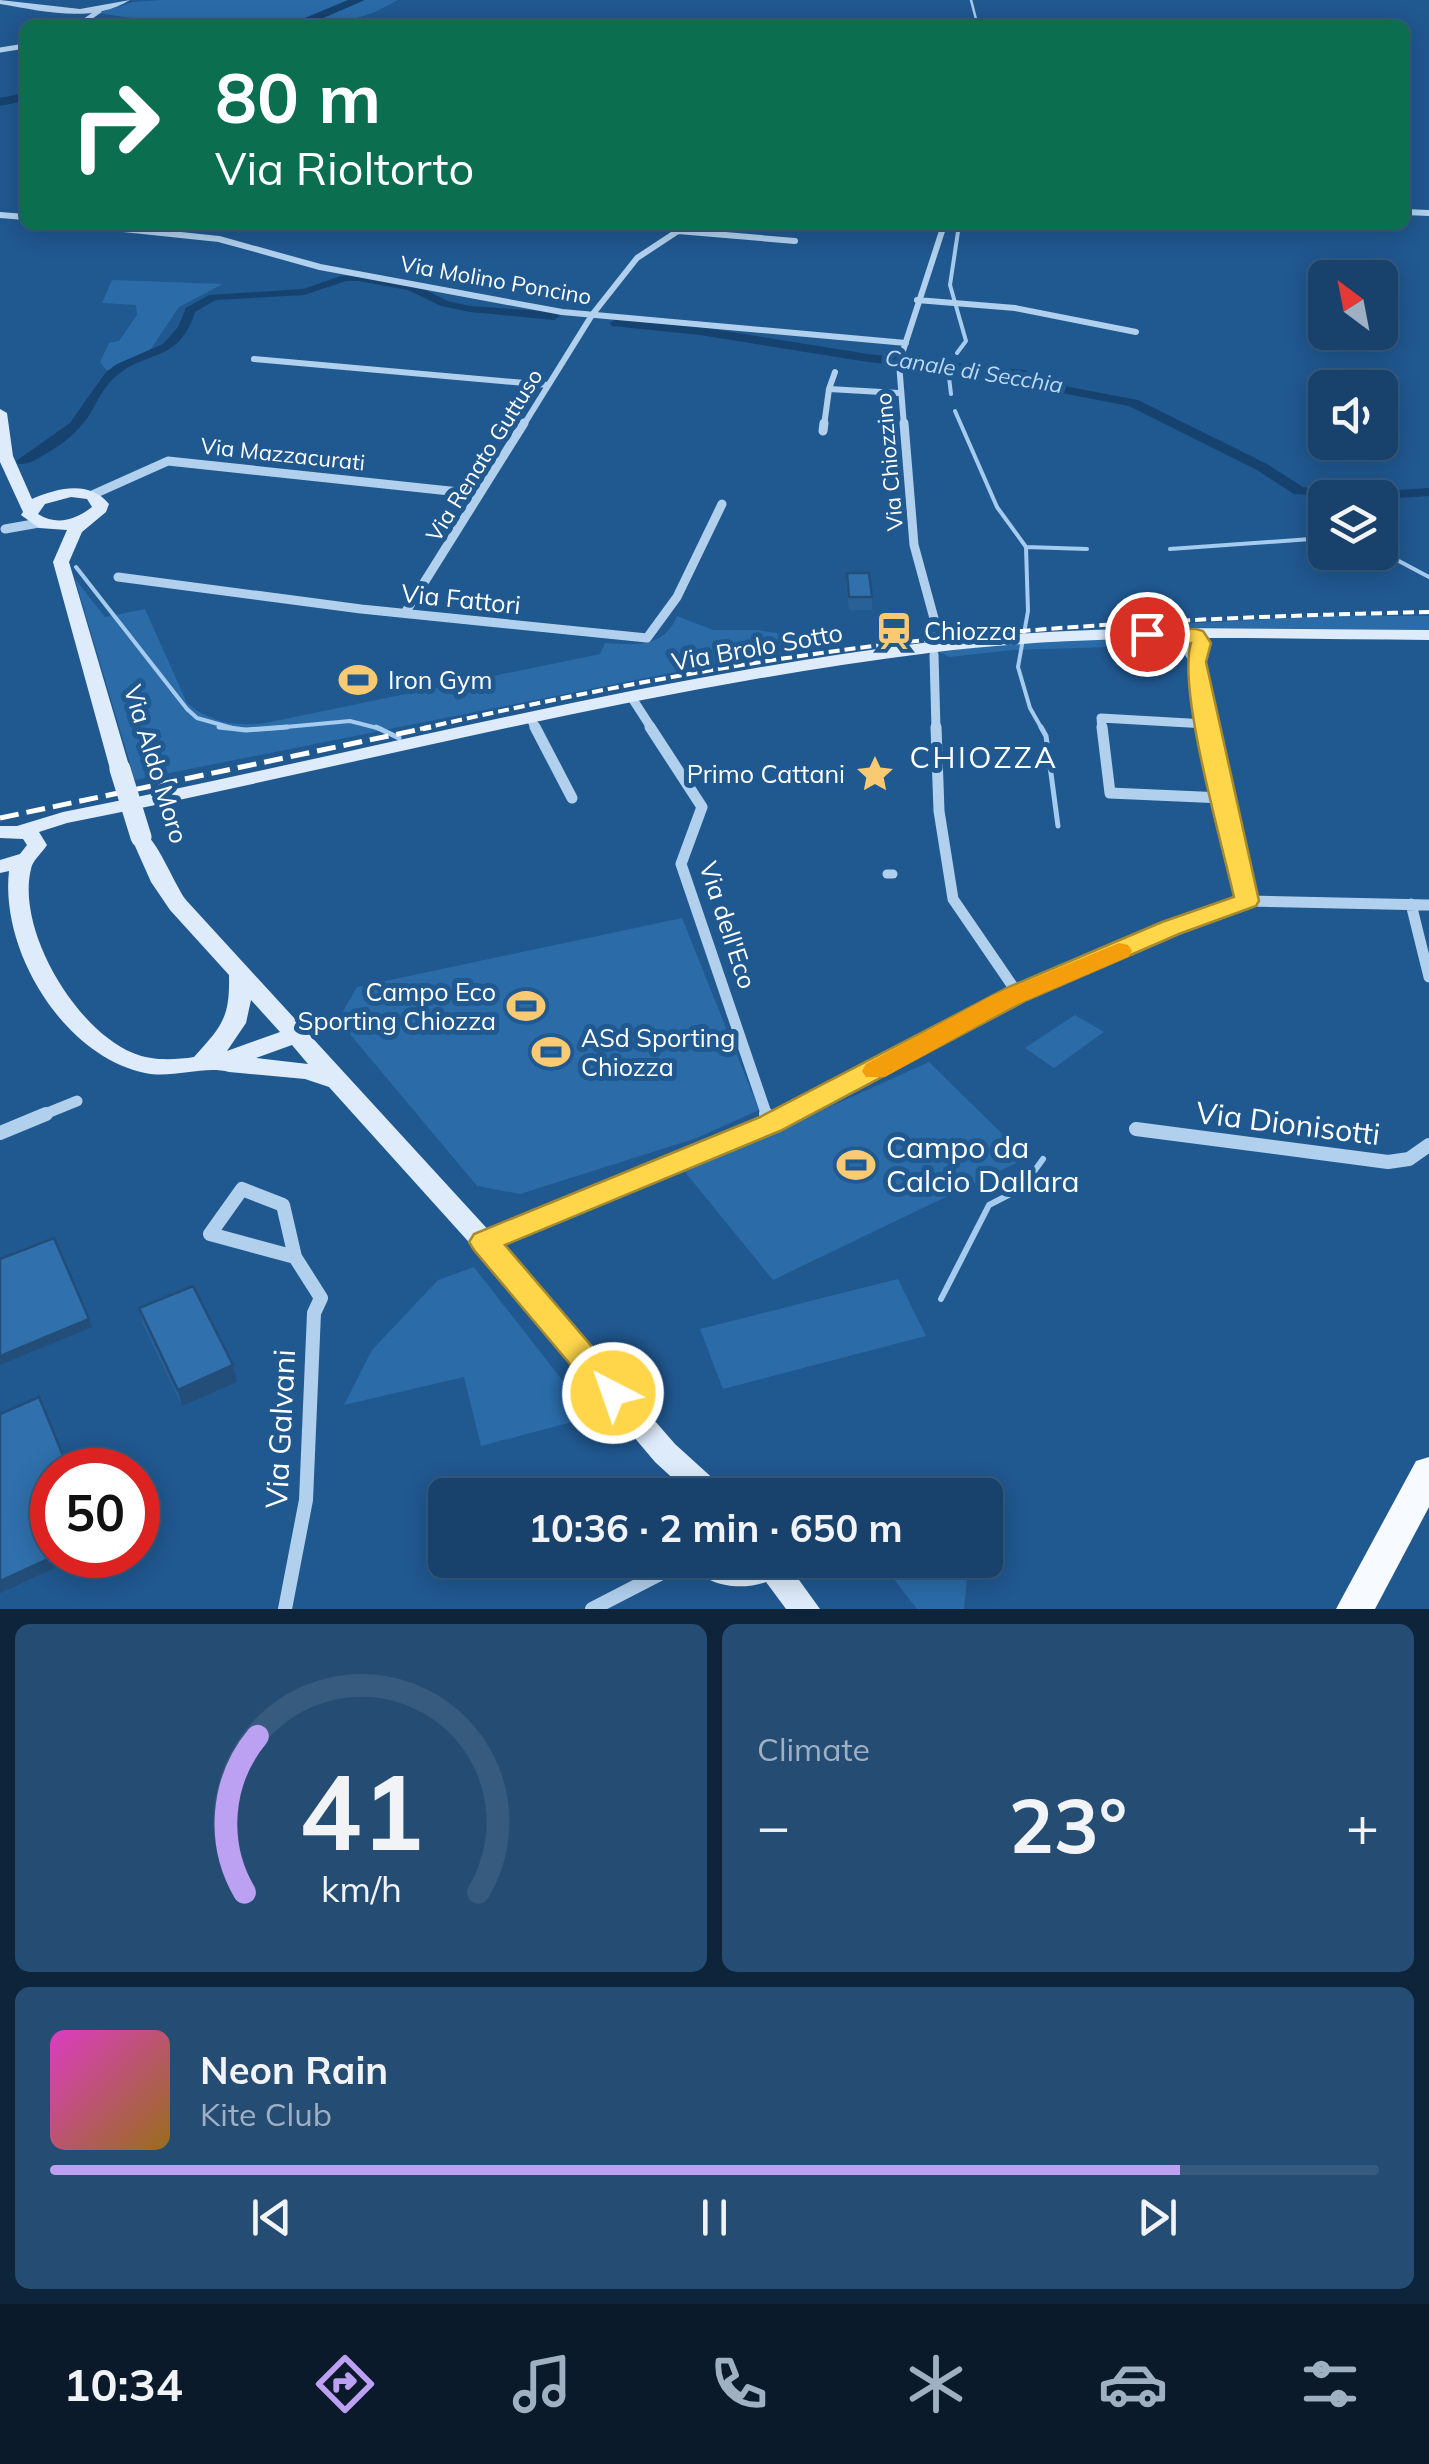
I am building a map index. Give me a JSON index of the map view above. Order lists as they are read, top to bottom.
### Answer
{
  "streets": {
    "main road": ["Via Brolo Sotto", "Via Aldo Moro"],
    "street": [
      "Via Molino Poncino",
      "Via Mazzacurati",
      "Via Renato Guttuso",
      "Via Chiozzino",
      "Via Fattori",
      "Via dell'Eco",
      "Via Dionisotti",
      "Via Galvani"
    ]
  },
  "crossings": [
    ["Via Molino Poncino", "Via Renato Guttuso"],
    ["Via Molino Poncino", "Via Chiozzino"],
    ["Via Mazzacurati", "Via Renato Guttuso"],
    ["Via Renato Guttuso", "Via Fattori"],
    ["Via Brolo Sotto", "Via dell'Eco"]
  ],
  "districts": ["CHIOZZA"],
  "water": ["Canale di Secchia"],
  "places": {
    "station": ["Chiozza"],
    "sports": [
      "Iron Gym",
      "Campo Eco Sporting Chiozza",
      "ASd Sporting Chiozza",
      "Campo da Calcio Dallara"
    ],
    "place": ["Primo Cattani"]
  },
  "north": "top left",
  "page": {
    "turn": ["80 m", "Via Rioltorto"],
    "limit": "50",
    "trip": "10:36 · 2 min · 650 m",
    "tile": "Climate",
    "heat": ["−", "23°", "+"],
    "song": ["Neon Rain", "Kite Club"],
    "tabs": "10:34",
    "gauge": ["41", "km/h"]
  }
}
